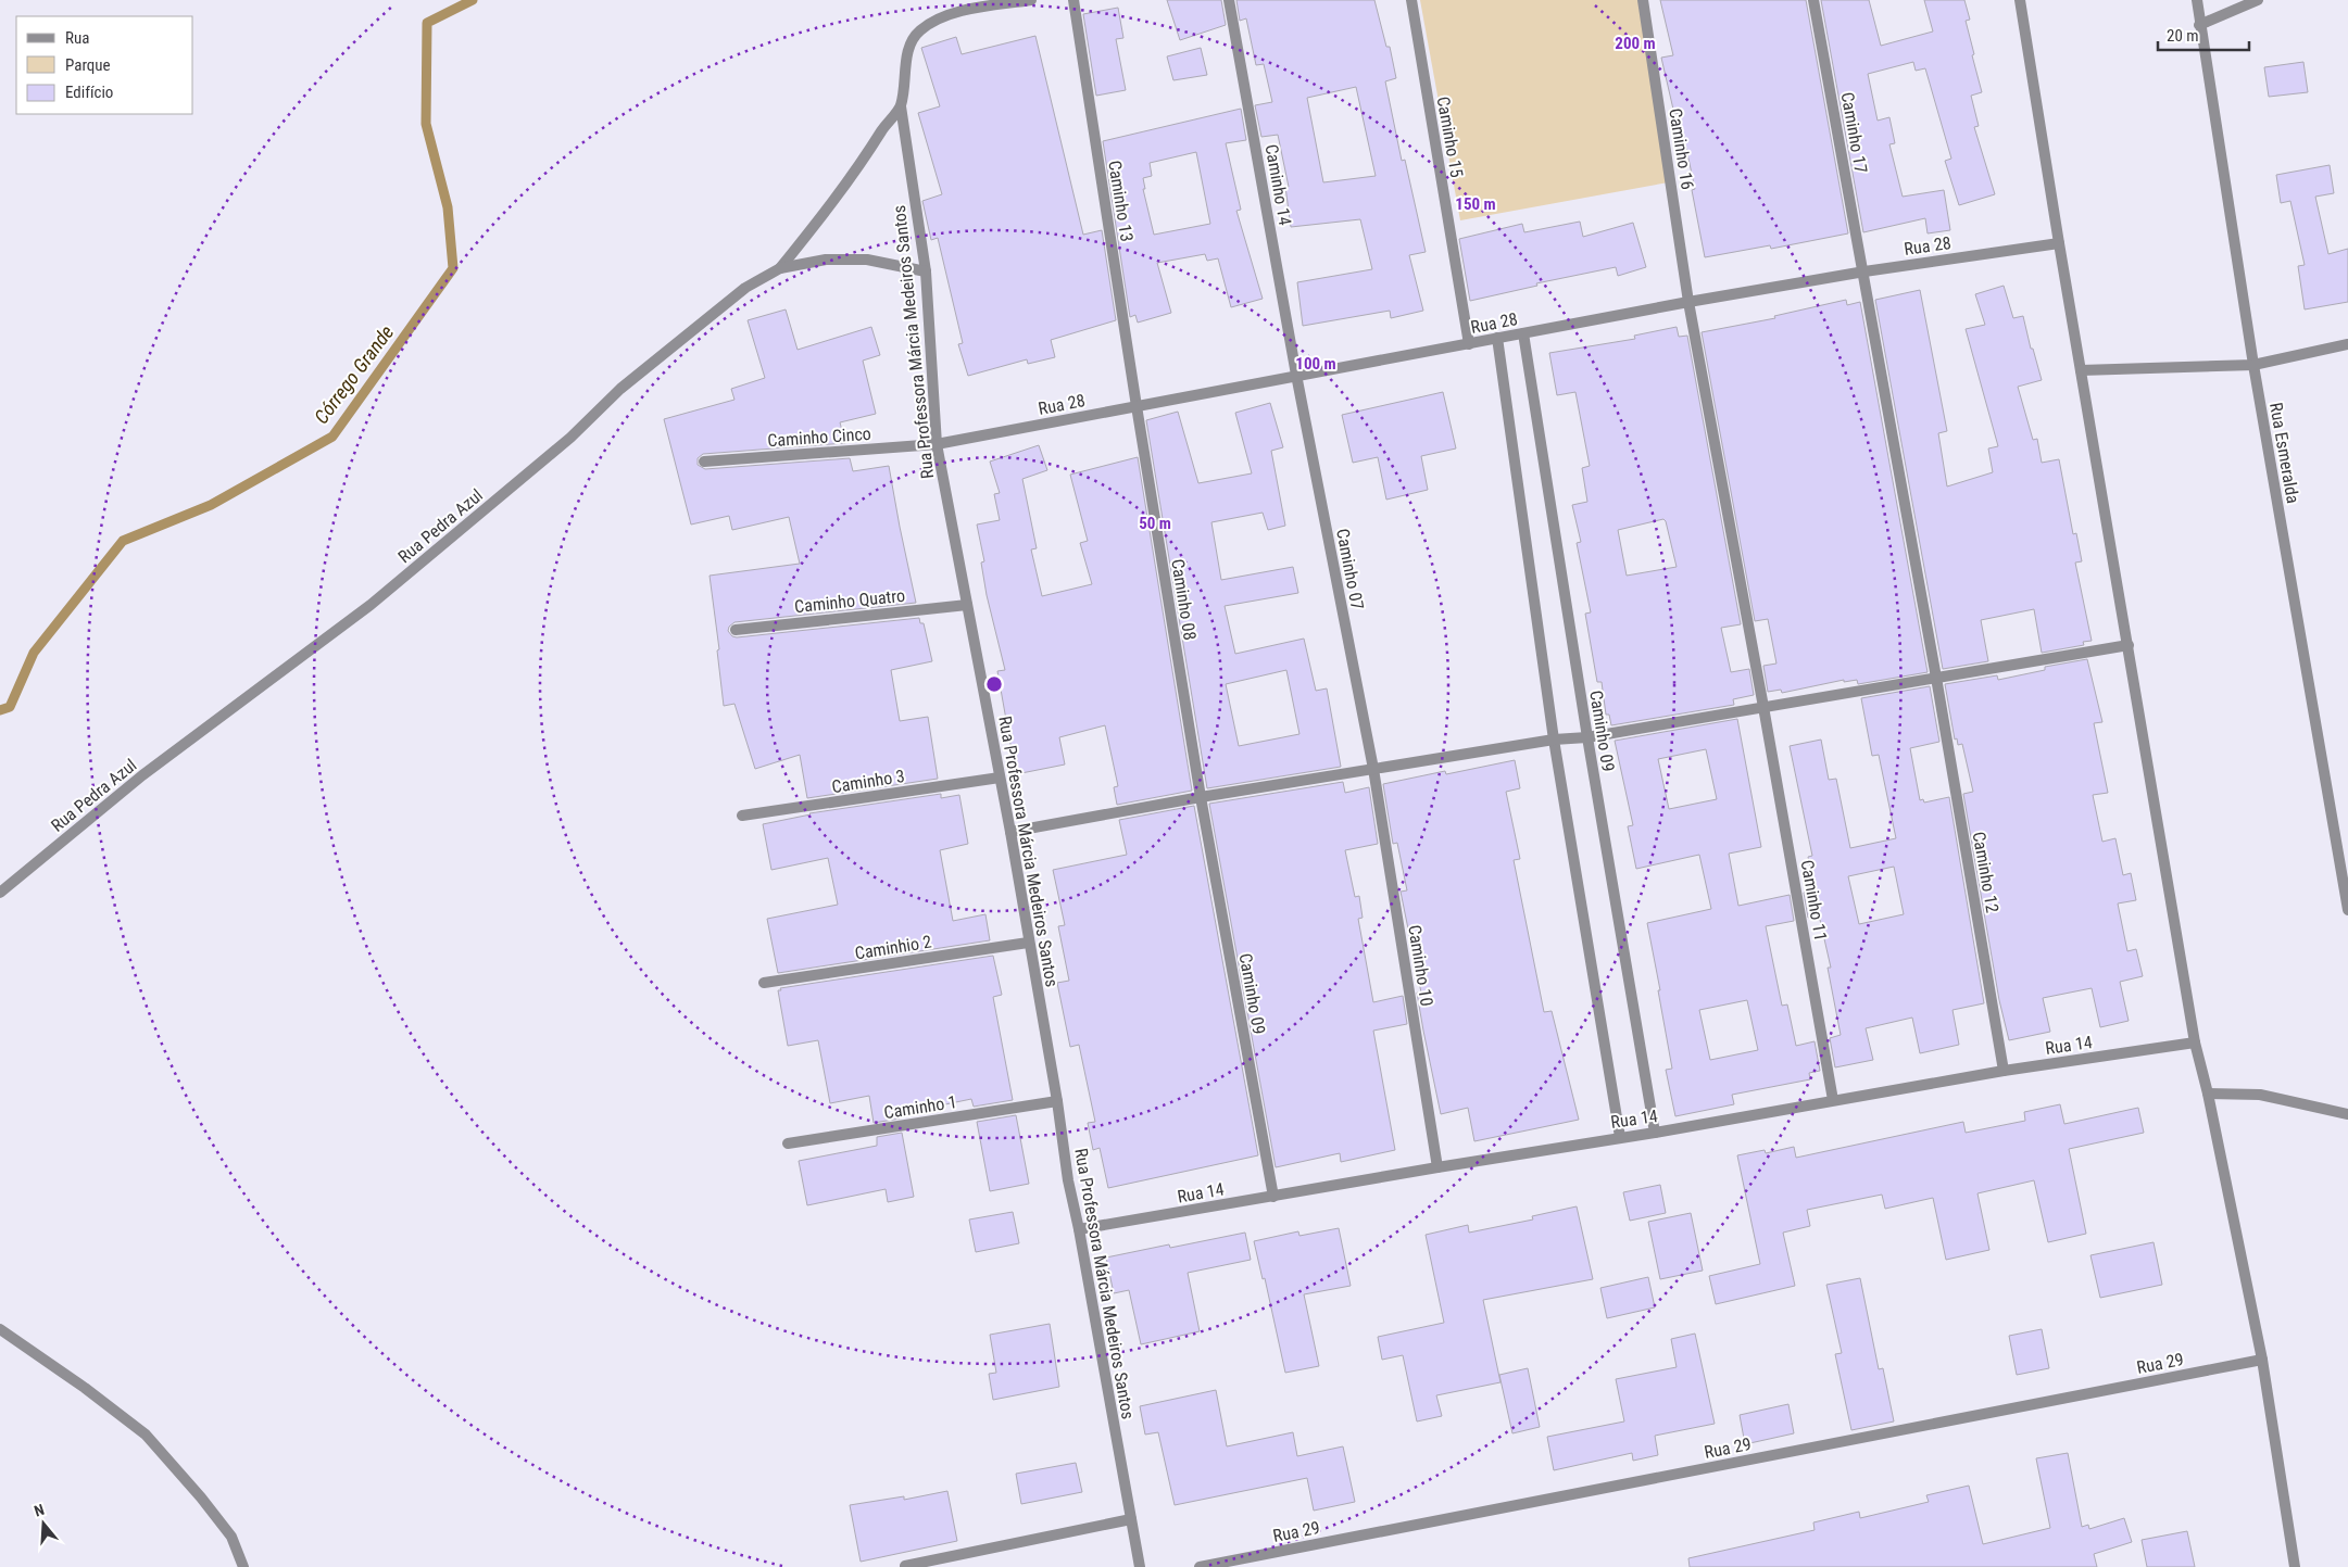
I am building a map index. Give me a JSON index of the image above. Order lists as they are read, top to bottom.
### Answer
{
  "streets": {
    "street": [
      "Caminho 17",
      "Caminho 15",
      "Caminho 16",
      "Caminho 14",
      "Caminho 13",
      "Rua 28",
      "Rua Professora Márcia Medeiros Santos",
      "Caminho Cinco",
      "Rua Esmeralda",
      "Rua Pedra Azul",
      "Caminho 07",
      "Caminho 08",
      "Caminho Quatro",
      "Caminho 09",
      "Caminho 3",
      "Caminho 12",
      "Caminho 11",
      "Caminhio 2",
      "Caminho 10",
      "Rua 14",
      "Caminho 1",
      "Rua 29"
    ]
  },
  "crossings": [
    ["Caminho 17", "Rua 28"],
    ["Caminho 17", "Caminho 12"],
    ["Caminho 15", "Rua 28"],
    ["Caminho 16", "Rua 28"],
    ["Caminho 16", "Caminho 11"],
    ["Caminho 14", "Rua 28"],
    ["Caminho 14", "Caminho 07"],
    ["Caminho 13", "Rua 28"],
    ["Caminho 13", "Caminho 08"],
    ["Rua 28", "Rua Professora Márcia Medeiros Santos"],
    ["Rua 28", "Caminho Cinco"],
    ["Rua 28", "Caminho 07"],
    ["Rua 28", "Caminho 08"],
    ["Rua 28", "Caminho 09"],
    ["Rua Professora Márcia Medeiros Santos", "Caminho Cinco"],
    ["Rua Professora Márcia Medeiros Santos", "Rua Pedra Azul"],
    ["Rua Professora Márcia Medeiros Santos", "Caminho Quatro"],
    ["Rua Professora Márcia Medeiros Santos", "Caminho 3"],
    ["Rua Professora Márcia Medeiros Santos", "Caminhio 2"],
    ["Rua Professora Márcia Medeiros Santos", "Rua 14"],
    ["Rua Professora Márcia Medeiros Santos", "Caminho 1"],
    ["Caminho 07", "Caminho 10"],
    ["Caminho 08", "Caminho 09"],
    ["Caminho 09", "Rua 14"],
    ["Caminho 12", "Rua 14"],
    ["Caminho 11", "Rua 14"],
    ["Caminho 10", "Rua 14"]
  ],
  "water": ["Córrego Grande"],
  "legend": ["Rua", "Parque", "Edifício"],
  "scale_bar": "20 m",
  "north": "top",
  "rings": [
    "200 m",
    "150 m",
    "100 m",
    "50 m"
  ]
}
